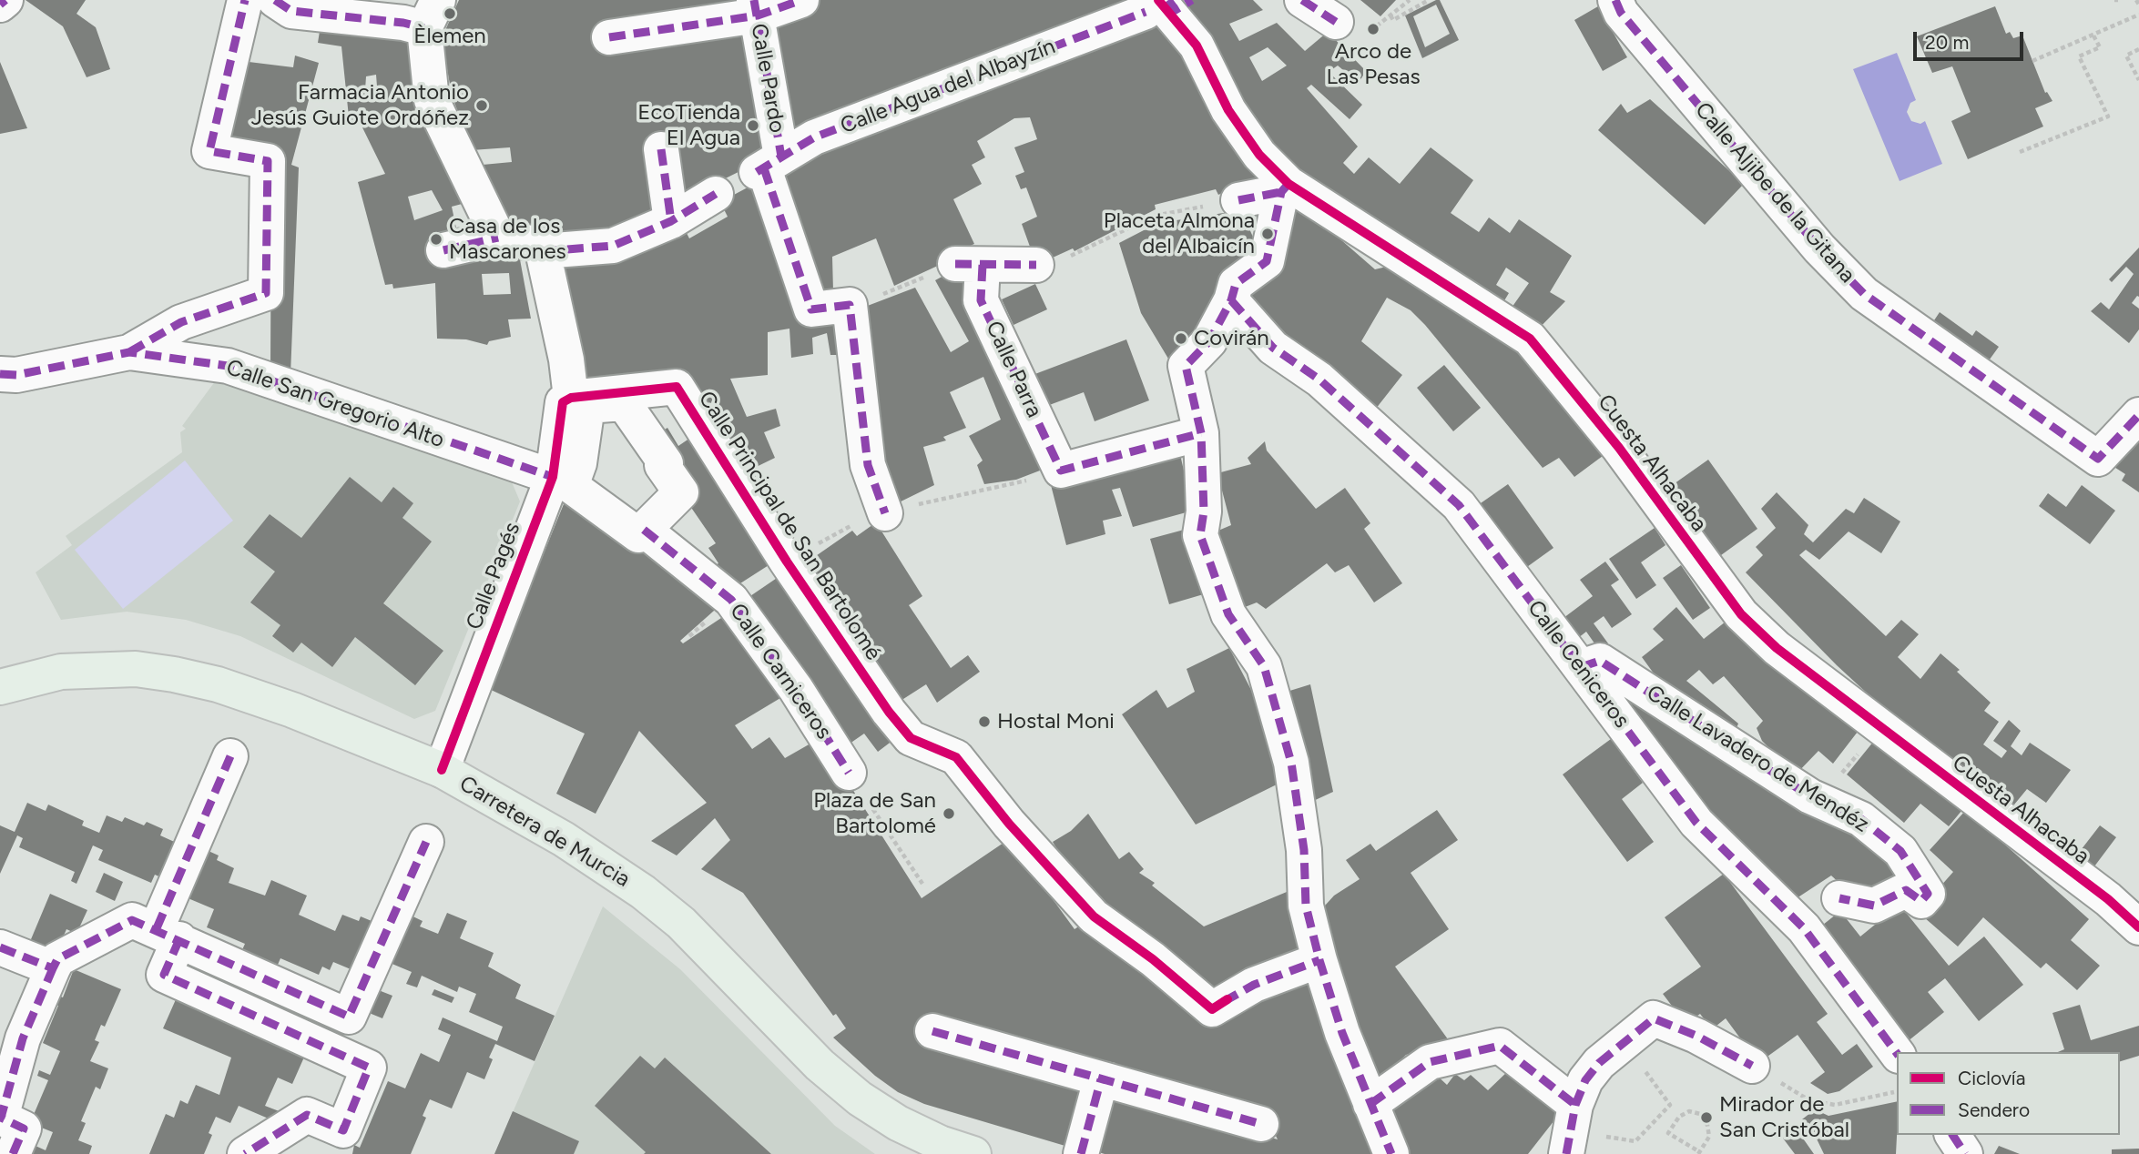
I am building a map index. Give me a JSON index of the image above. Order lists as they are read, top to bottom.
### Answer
{
  "streets": {
    "main road": ["Carretera de Murcia"],
    "street": [
      "Calle Pardo",
      "Calle Agua del Albayzín",
      "Calle Aljibe de la Gitana",
      "Calle Parra",
      "Calle San Gregorio Alto",
      "Cuesta Alhacaba",
      "Calle Principal de San Bartolomé",
      "Calle Pagés",
      "Calle Ceniceros",
      "Calle Carniceros",
      "Calle Lavadero de Mendéz"
    ]
  },
  "crossings": [
    ["Calle Pardo", "Calle Agua del Albayzín"],
    ["Calle Agua del Albayzín", "Cuesta Alhacaba"],
    ["Calle San Gregorio Alto", "Calle Pagés"],
    ["Calle Principal de San Bartolomé", "Calle Pagés"],
    ["Calle Pagés", "Carretera de Murcia"],
    ["Calle Ceniceros", "Calle Lavadero de Mendéz"]
  ],
  "places": [
    "Èlemen",
    "Arco de Las Pesas",
    "Farmacia Antonio Jesús Guiote Ordóñez",
    "EcoTienda El Agua",
    "Placeta Almona del Albaicín",
    "Casa de los Mascarones",
    "Covirán",
    "Hostal Moni",
    "Plaza de San Bartolomé",
    "Mirador de San Cristóbal"
  ],
  "legend": ["Ciclovía", "Sendero"],
  "scale_bar": "20 m"
}
